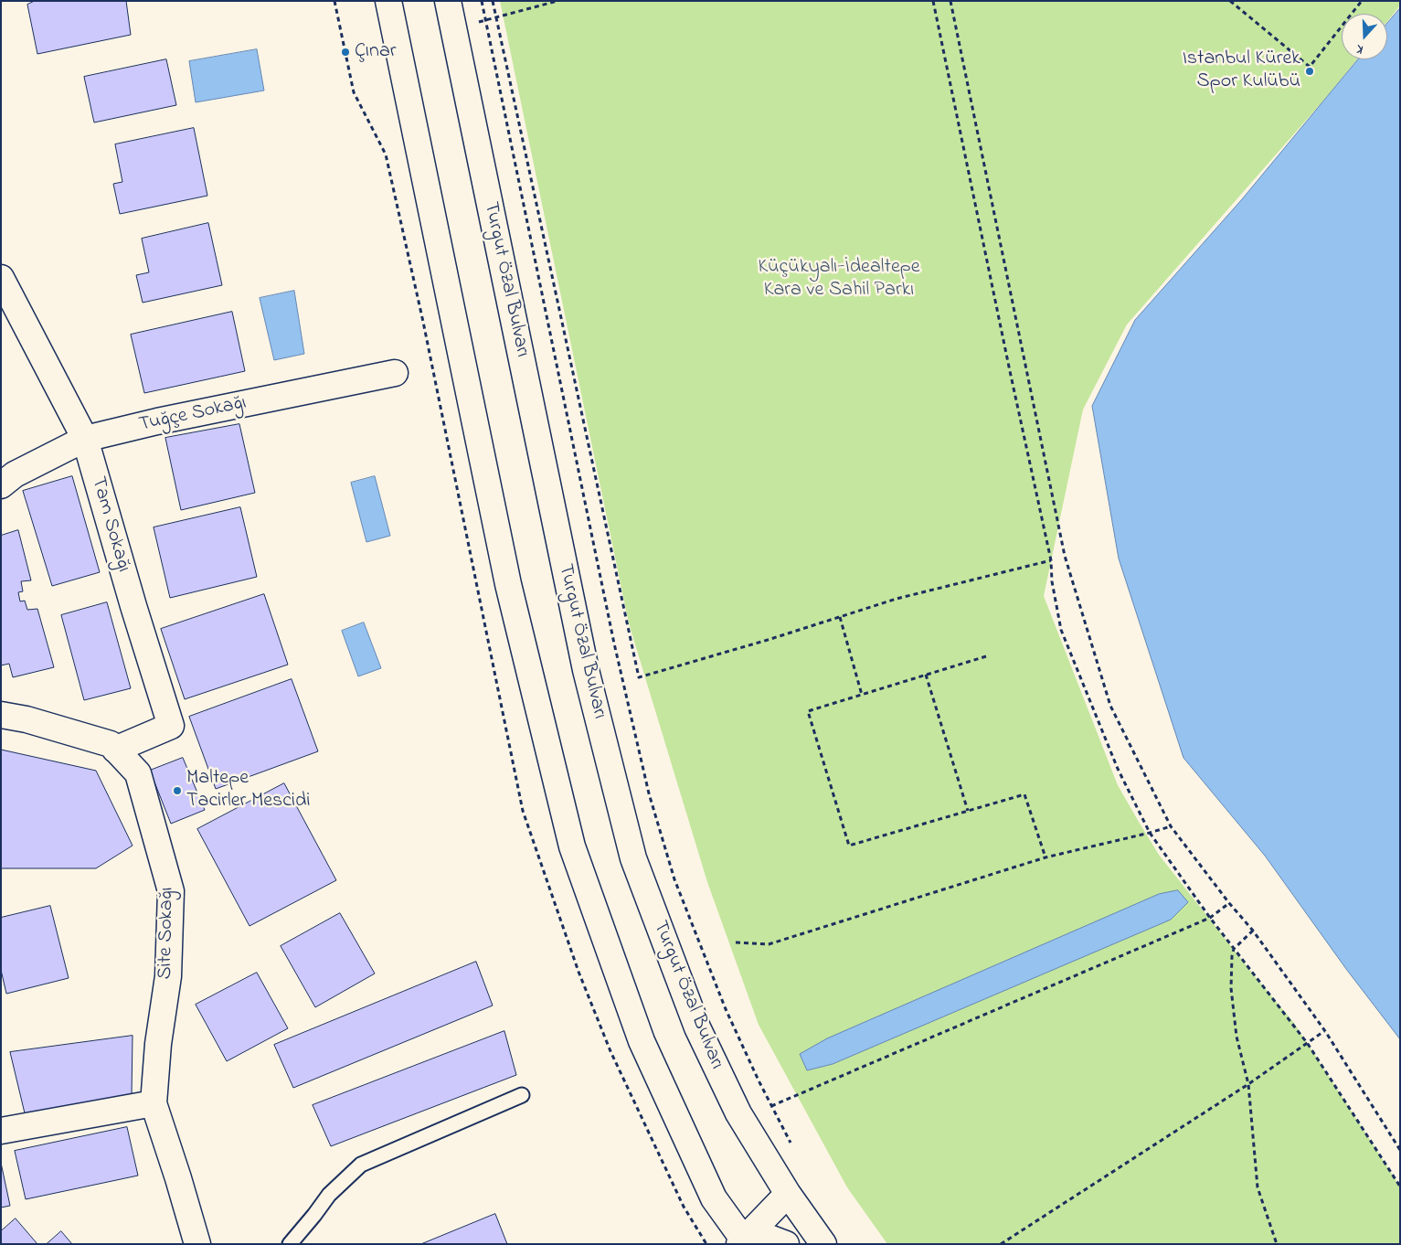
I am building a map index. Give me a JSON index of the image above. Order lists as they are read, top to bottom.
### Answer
{
  "streets": {
    "main road": [
      "Turgut Özal Bulvarı",
      "Tuğçe Sokağı",
      "Tam Sokağı",
      "Site Sokağı"
    ]
  },
  "crossings": [
    ["Tuğçe Sokağı", "Tam Sokağı"],
    ["Tam Sokağı", "Site Sokağı"]
  ],
  "parks": ["Küçükyalı-İdealtepe Kara ve Sahil Parkı"],
  "places": ["Çınar", "Istanbul Kürek Spor Kulübü", "Maltepe Tacirler Mescidi"],
  "north": "bottom"
}
